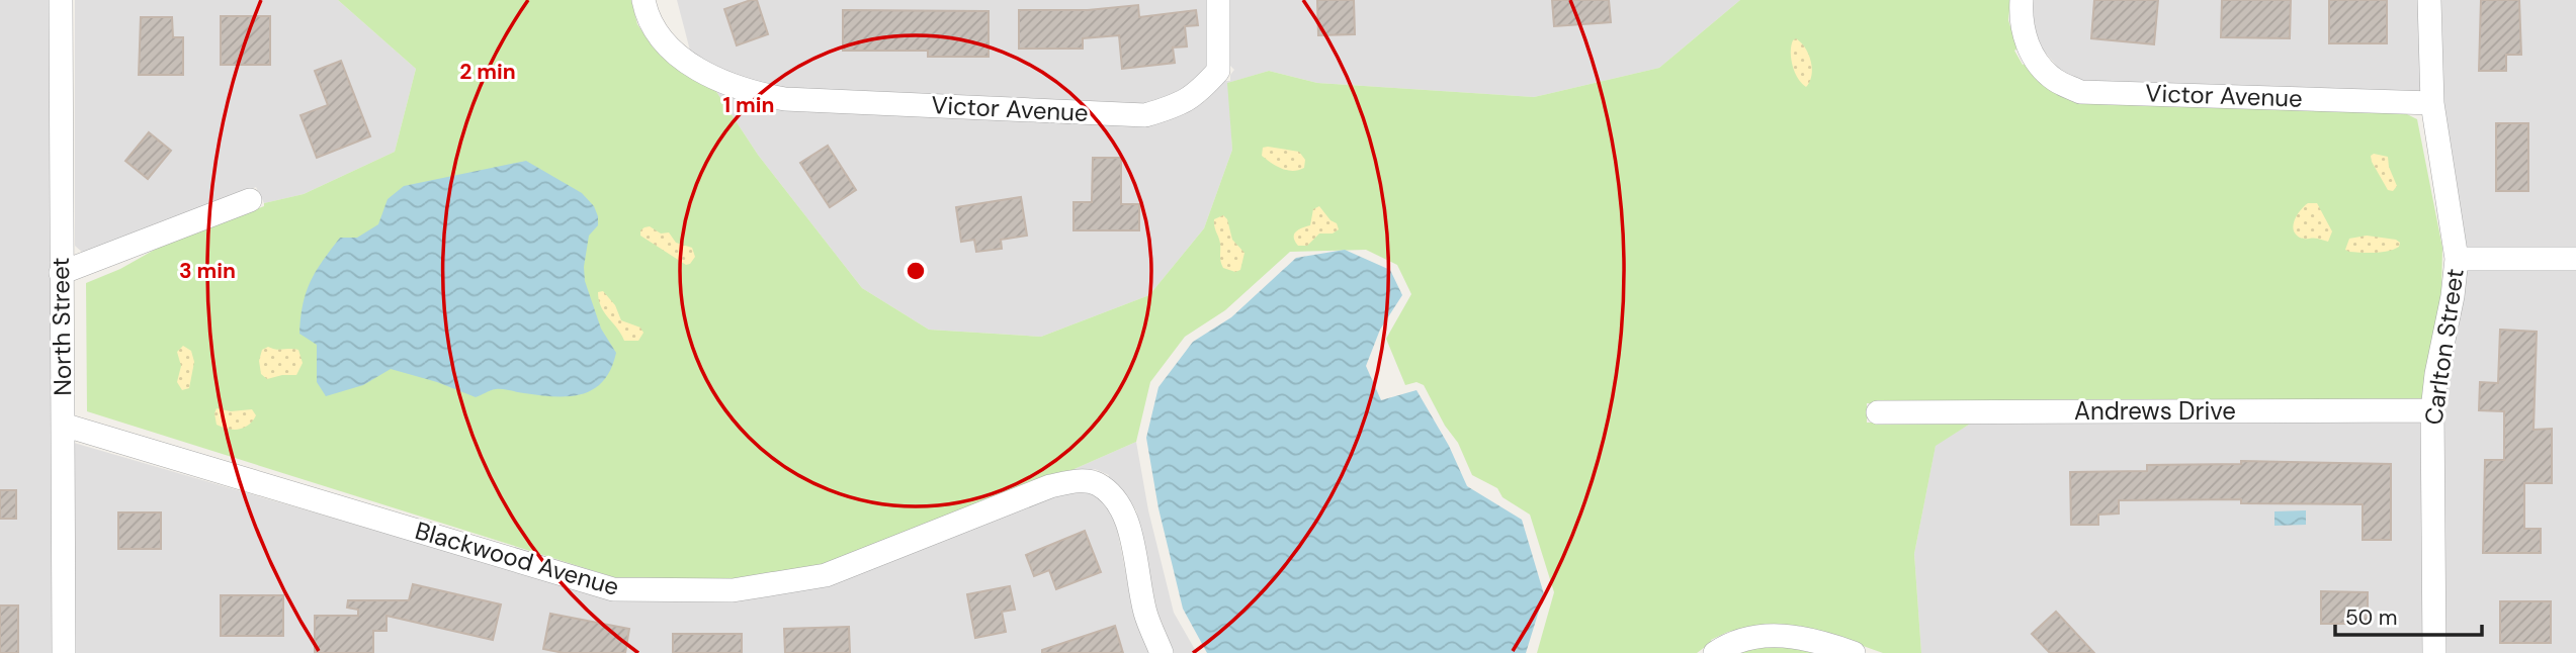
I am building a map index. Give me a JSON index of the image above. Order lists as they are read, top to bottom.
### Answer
{
  "streets": {
    "street": [
      "Victor Avenue",
      "North Street",
      "Carlton Street",
      "Andrews Drive",
      "Blackwood Avenue"
    ]
  },
  "crossings": [
    ["Victor Avenue", "Carlton Street"],
    ["North Street", "Blackwood Avenue"],
    ["Carlton Street", "Andrews Drive"]
  ],
  "scale_bar": "50 m",
  "rings": ["2 min", "1 min", "3 min"]
}
